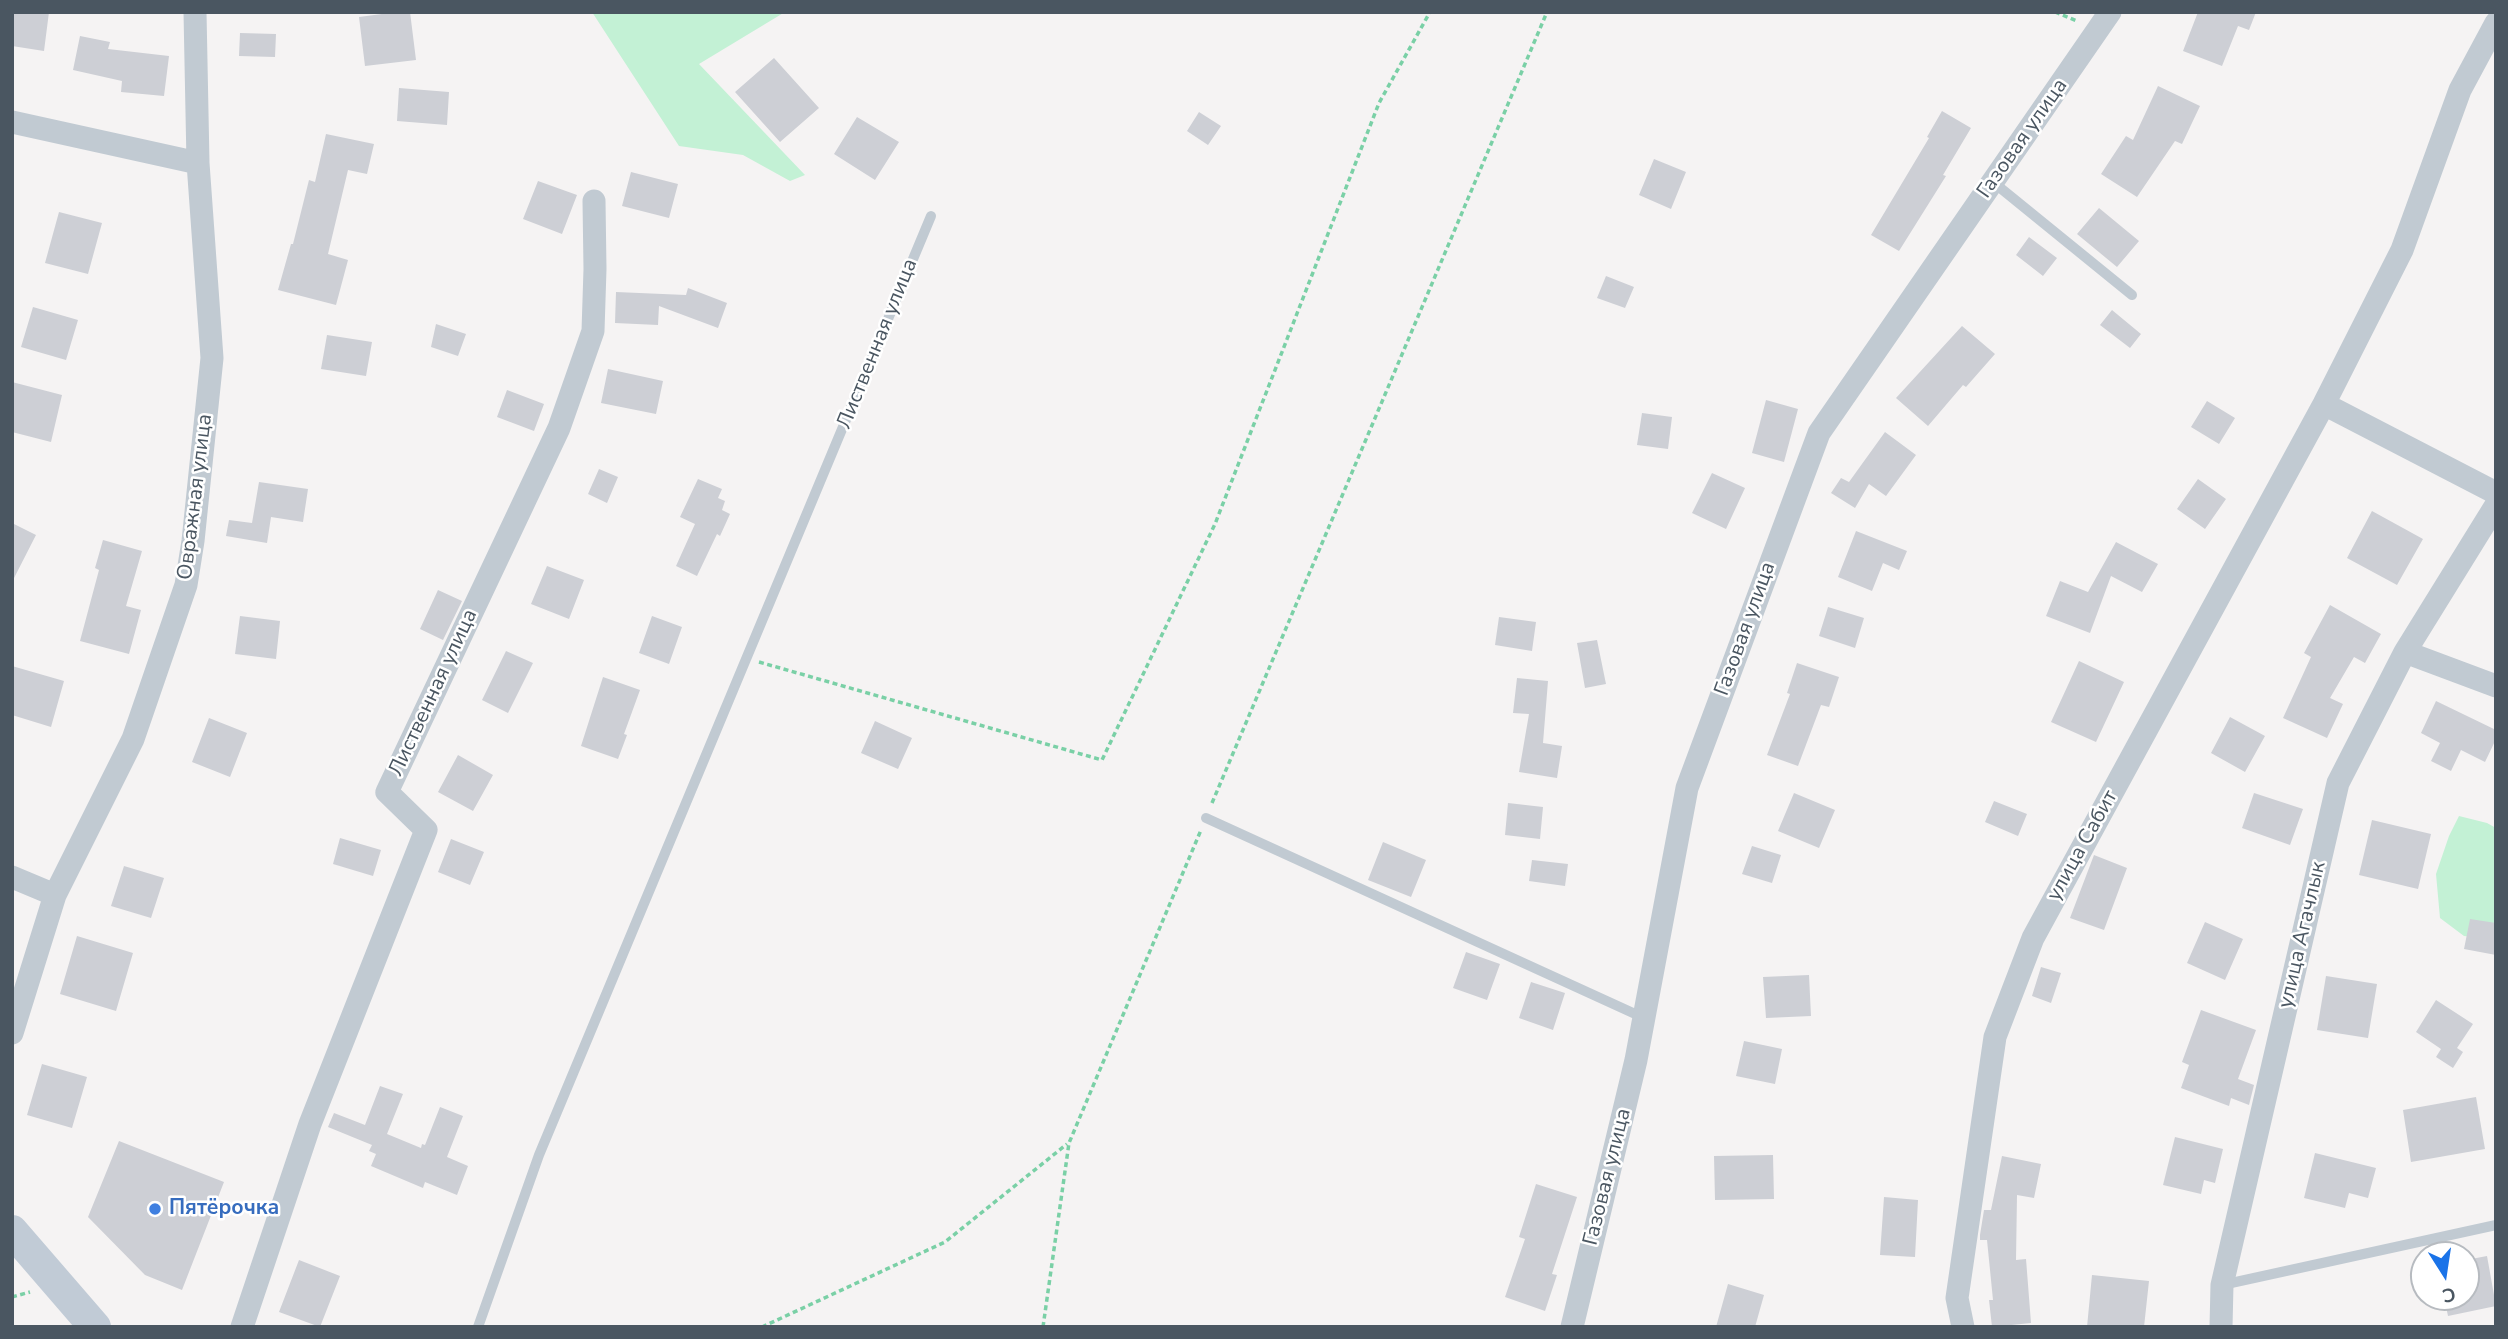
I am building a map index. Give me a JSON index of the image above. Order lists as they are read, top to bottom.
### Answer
{
  "streets": {
    "street": [
      "Газовая улица",
      "Лиственная улица",
      "Овражная улица",
      "улица Сабит",
      "улица Агачлык"
    ]
  },
  "places": ["Пятёрочка"],
  "north": "bottom"
}
